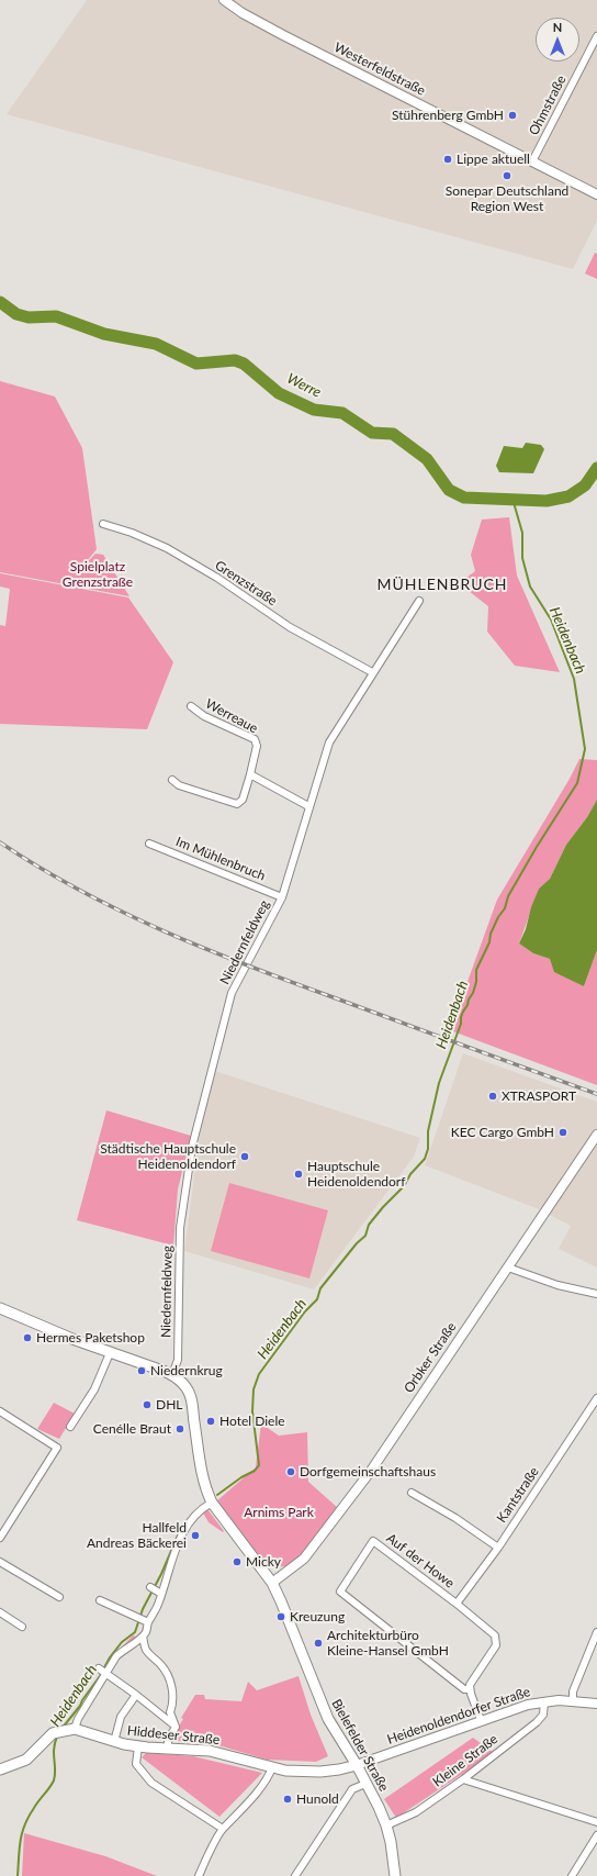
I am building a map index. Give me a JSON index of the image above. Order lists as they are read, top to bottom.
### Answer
{
  "streets": {
    "main road": ["Hiddeser Straße", "Bielefelder Straße"],
    "street": [
      "Westerfeldstraße",
      "Ohmstraße",
      "Grenzstraße",
      "Werreaue",
      "Im Mühlenbruch",
      "Niedernfeldweg",
      "Orbker Straße",
      "Kantstraße",
      "Auf der Howe",
      "Heidenoldendorfer Straße",
      "Kleine Straße"
    ]
  },
  "crossings": [
    ["Westerfeldstraße", "Ohmstraße"],
    ["Grenzstraße", "Niedernfeldweg"],
    ["Im Mühlenbruch", "Niedernfeldweg"],
    ["Niedernfeldweg", "Bielefelder Straße"],
    ["Orbker Straße", "Bielefelder Straße"],
    ["Kantstraße", "Auf der Howe"],
    ["Heidenoldendorfer Straße", "Hiddeser Straße"],
    ["Heidenoldendorfer Straße", "Bielefelder Straße"],
    ["Heidenoldendorfer Straße", "Kleine Straße"],
    ["Hiddeser Straße", "Bielefelder Straße"],
    ["Bielefelder Straße", "Kleine Straße"]
  ],
  "districts": ["MÜHLENBRUCH"],
  "water": ["Werre", "Heidenbach"],
  "parks": ["Spielplatz Grenzstraße", "Arnims Park"],
  "places": [
    "Stührenberg GmbH",
    "Lippe aktuell",
    "Sonepar Deutschland Region West",
    "XTRASPORT",
    "KEC Cargo GmbH",
    "Städtische Hauptschule Heidenoldendorf",
    "Hauptschule Heidenoldendorf",
    "Hermes Paketshop",
    "Niedernkrug",
    "DHL",
    "Hotel Diele",
    "Cenélle Braut",
    "Dorfgemeinschaftshaus",
    "Hallfeld Andreas Bäckerei",
    "Micky",
    "Kreuzung",
    "Architekturbüro Kleine-Hansel GmbH",
    "Hunold"
  ],
  "north": "top"
}
